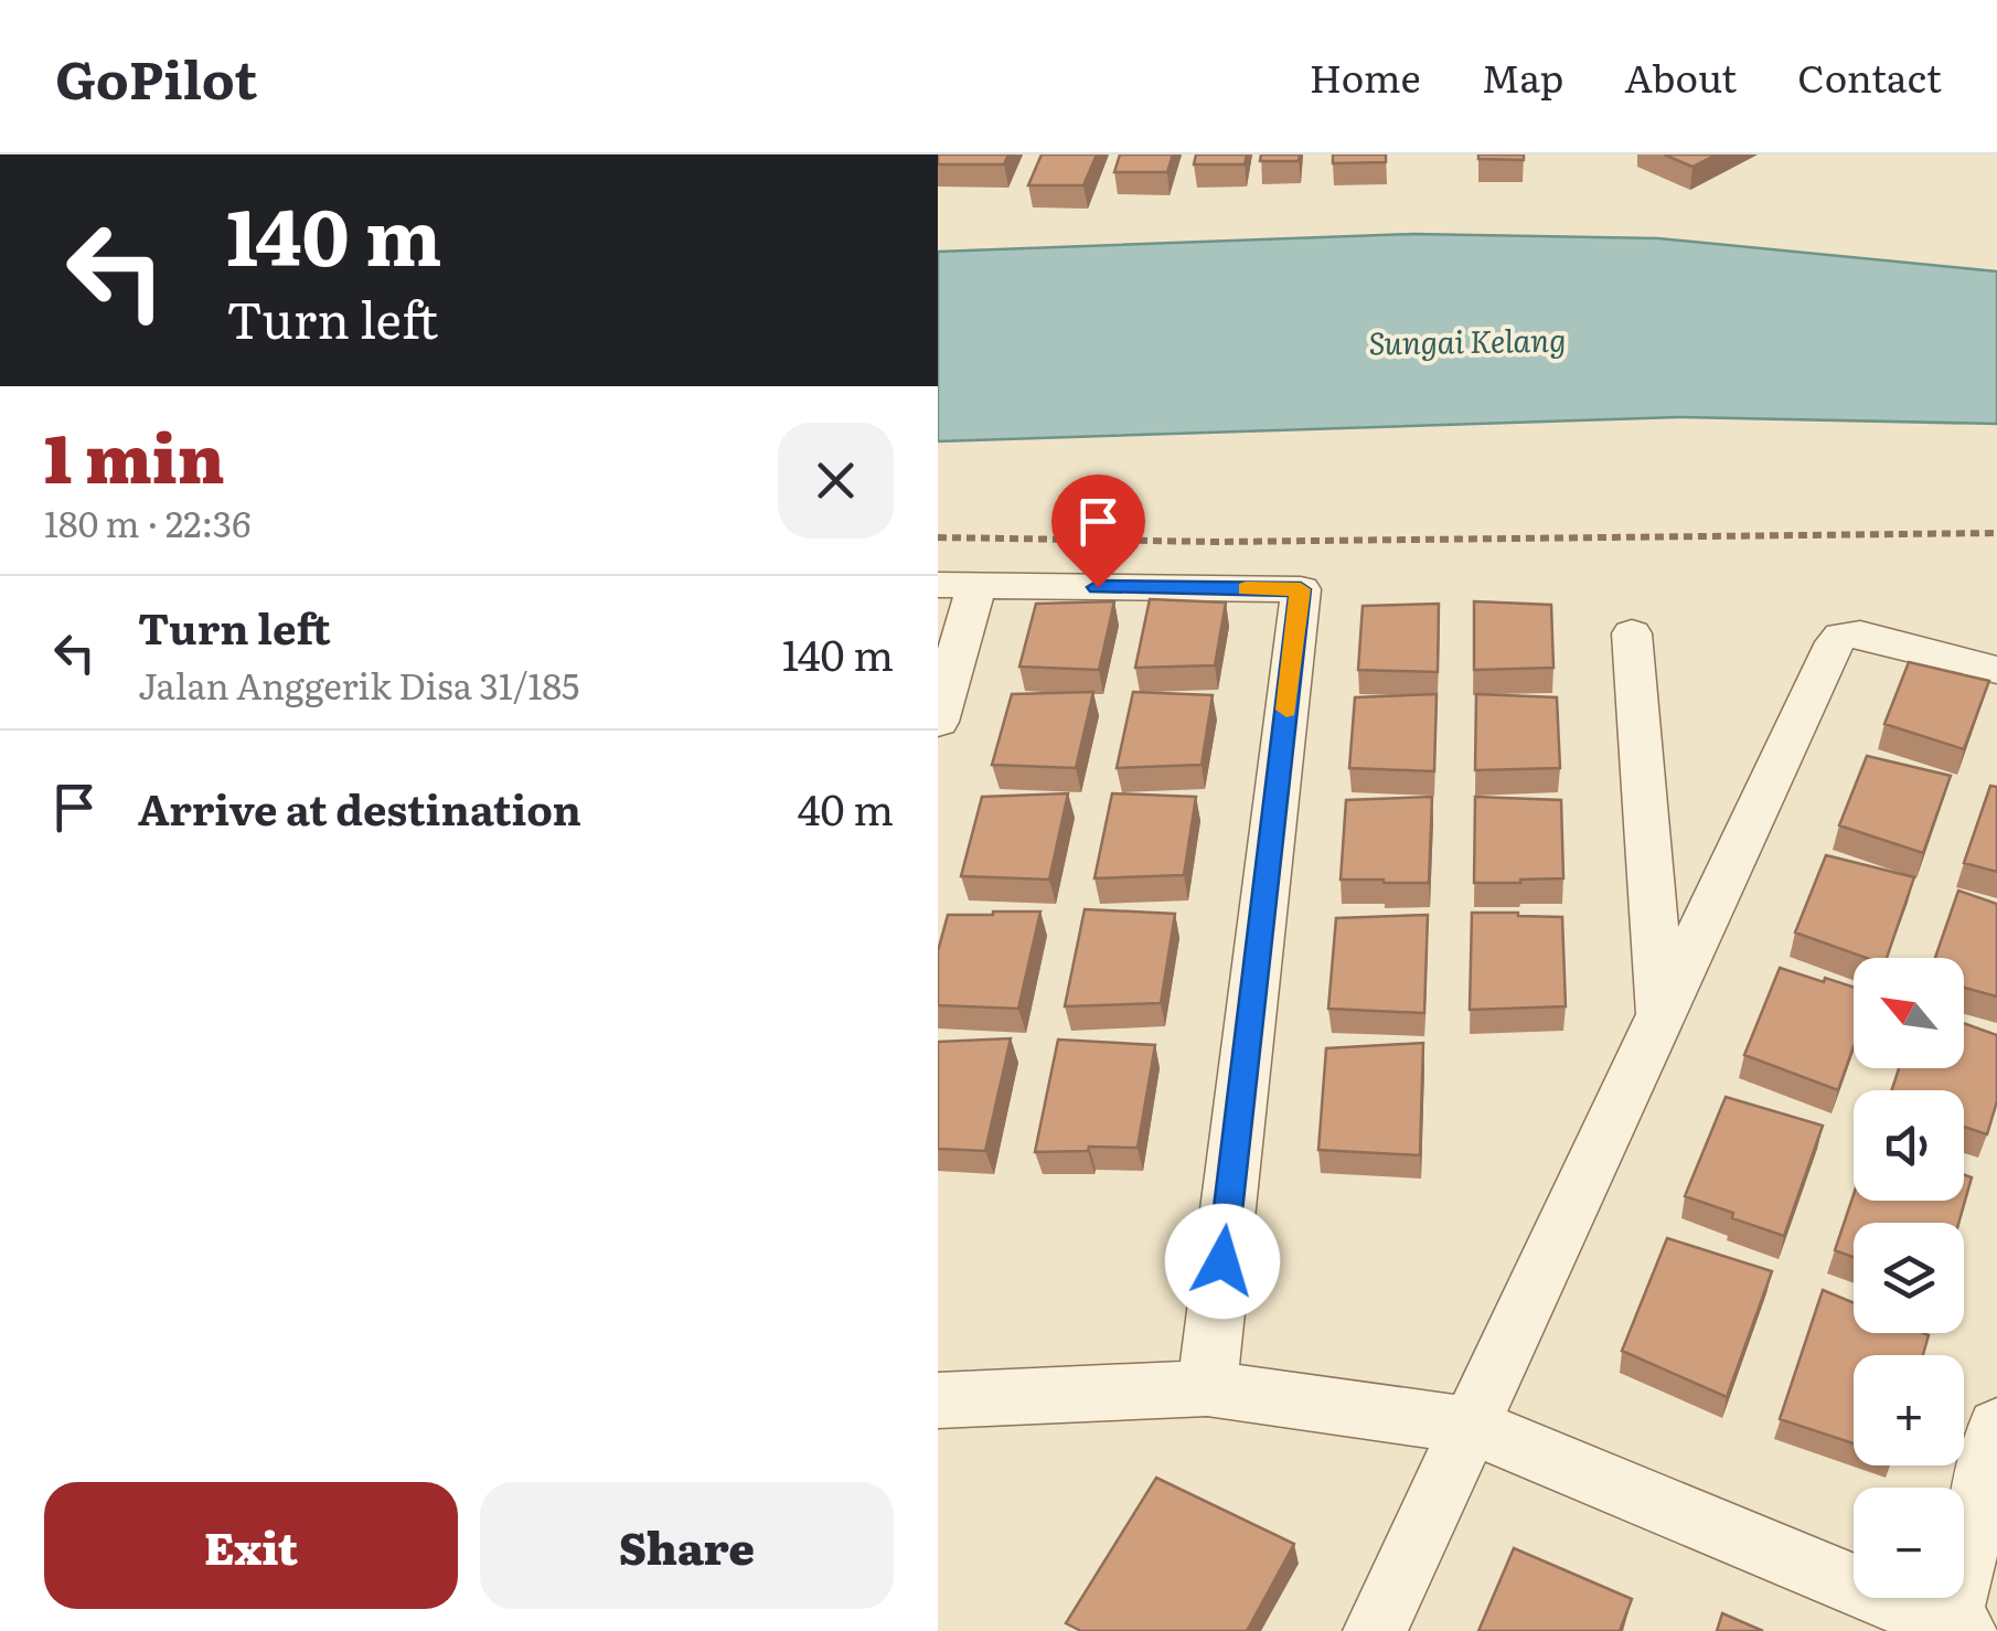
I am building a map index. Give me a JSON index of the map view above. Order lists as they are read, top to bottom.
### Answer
{
  "water": ["Sungai Kelang"],
  "north": "top left",
  "page": {
    "header": "GoPilot",
    "nav": [
      "Home",
      "Map",
      "About",
      "Contact"
    ],
    "turn": ["140 m", "Turn left"],
    "heading": ["1 min", "180 m · 22:36"],
    "list": [
      {
        "name": "Turn left",
        "note": "Jalan Anggerik Disa 31/185",
        "value": "140 m"
      },
      {
        "name": "Arrive at destination",
        "value": "40 m"
      }
    ],
    "map_buttons": ["+", "−"],
    "buttons": ["Exit", "Share"]
  }
}
